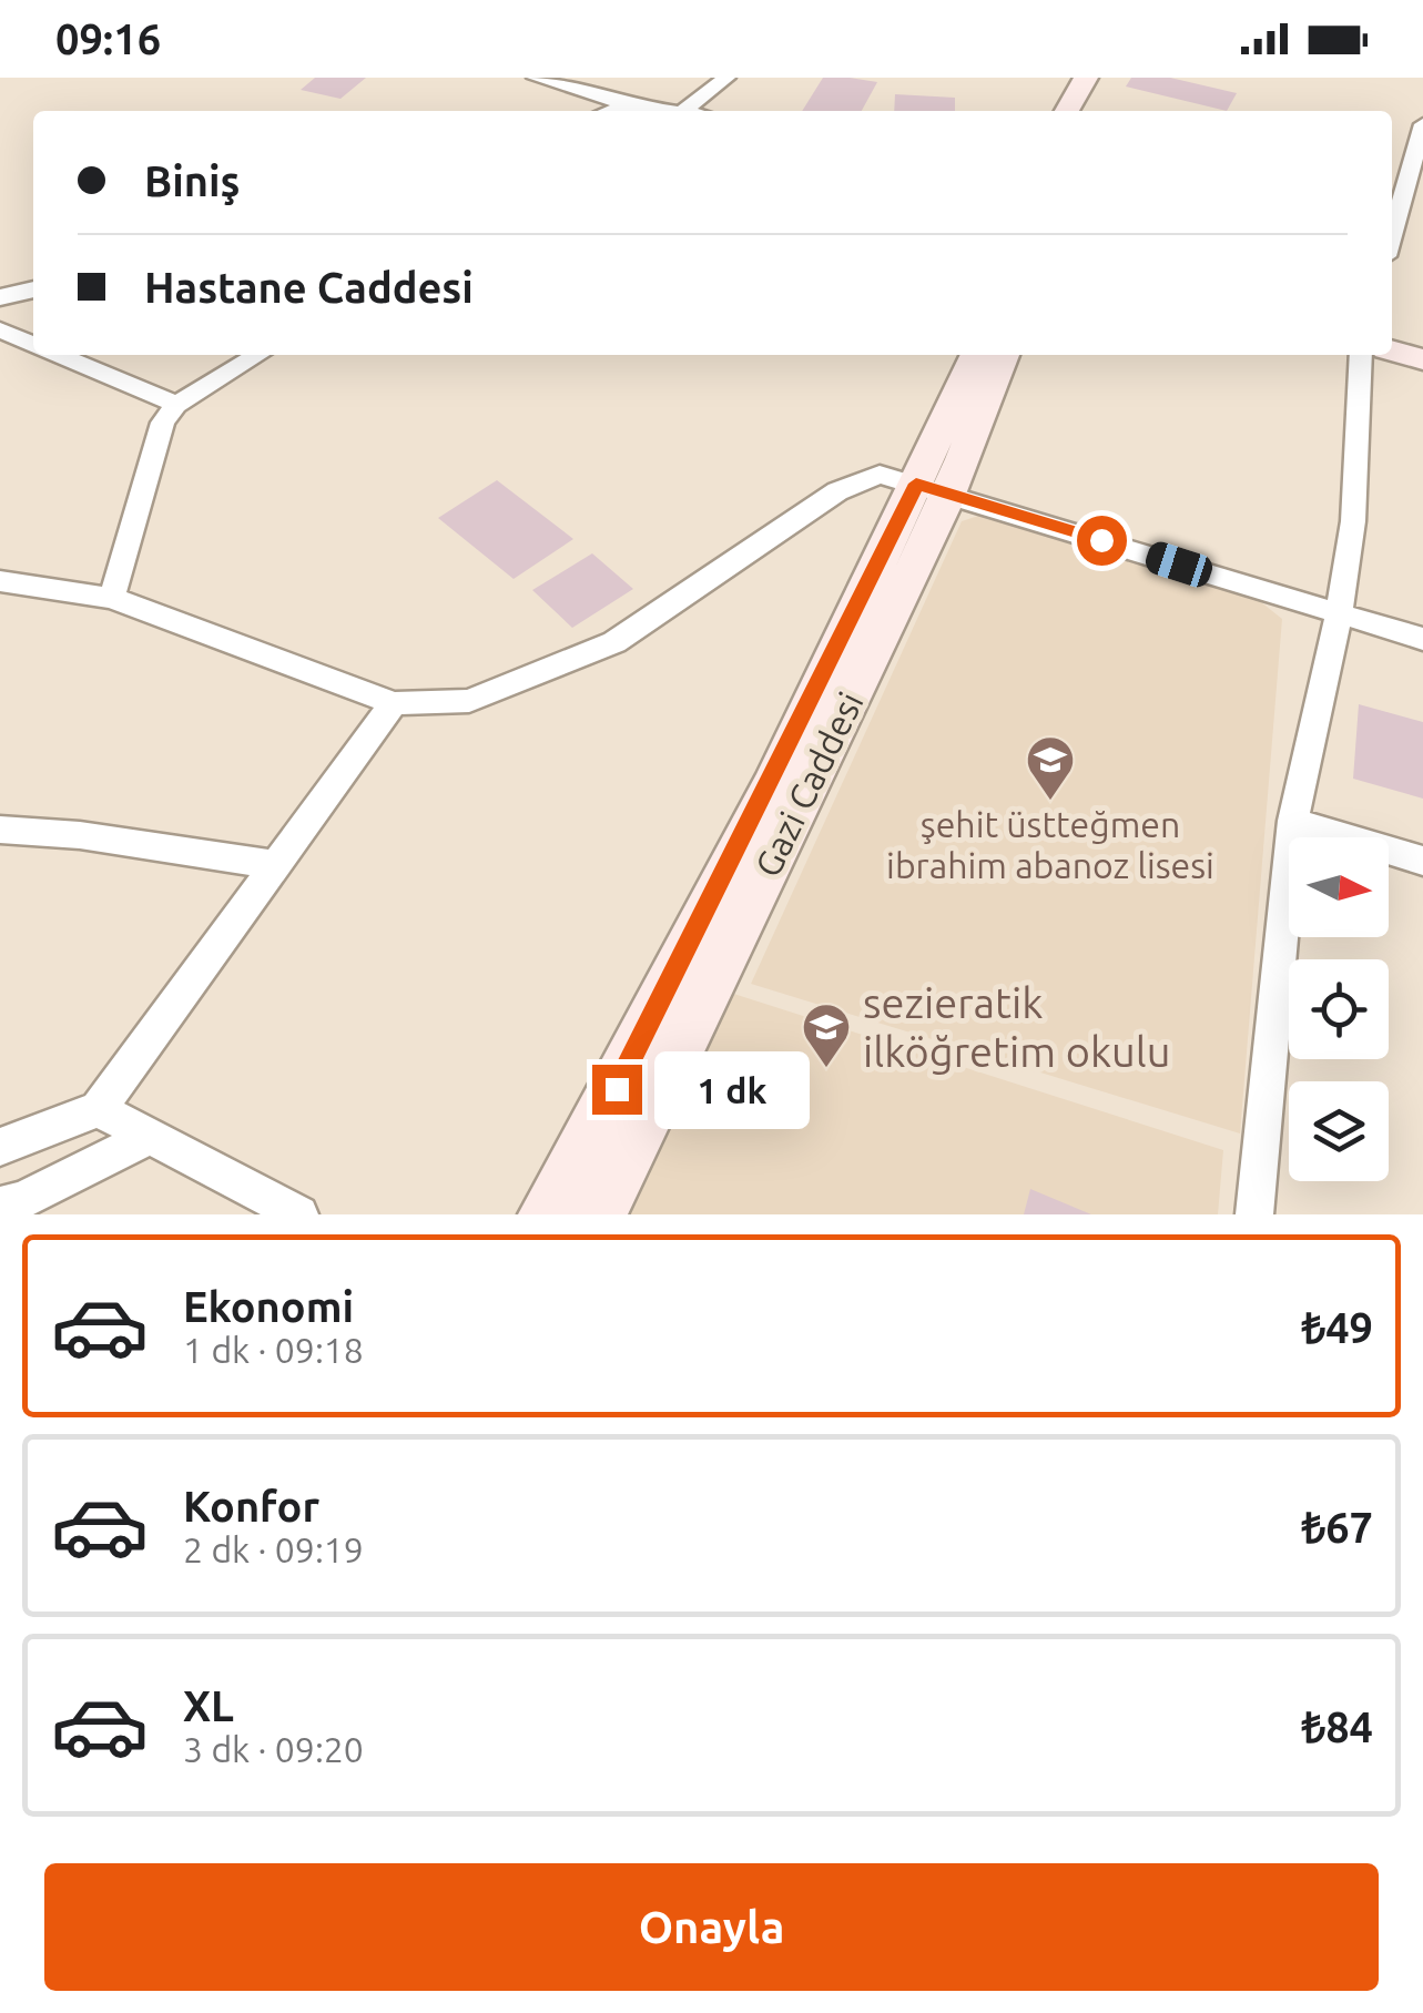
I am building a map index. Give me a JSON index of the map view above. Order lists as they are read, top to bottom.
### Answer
{
  "streets": {
    "main road": ["Gazi Caddesi"]
  },
  "places": {
    "school or university": ["şehit üstteğmen ibrahim abanoz lisesi", "sezieratik ilköğretim okulu"]
  },
  "north": "right",
  "page": {
    "status": "09:16",
    "banner": ["Biniş", "Hastane Caddesi"],
    "bubble": "1 dk",
    "list": [
      {
        "name": "Ekonomi",
        "note": "1 dk · 09:18",
        "value": "₺49"
      },
      {
        "name": "Konfor",
        "note": "2 dk · 09:19",
        "value": "₺67"
      },
      {
        "name": "XL",
        "note": "3 dk · 09:20",
        "value": "₺84"
      }
    ],
    "buttons": "Onayla"
  }
}
